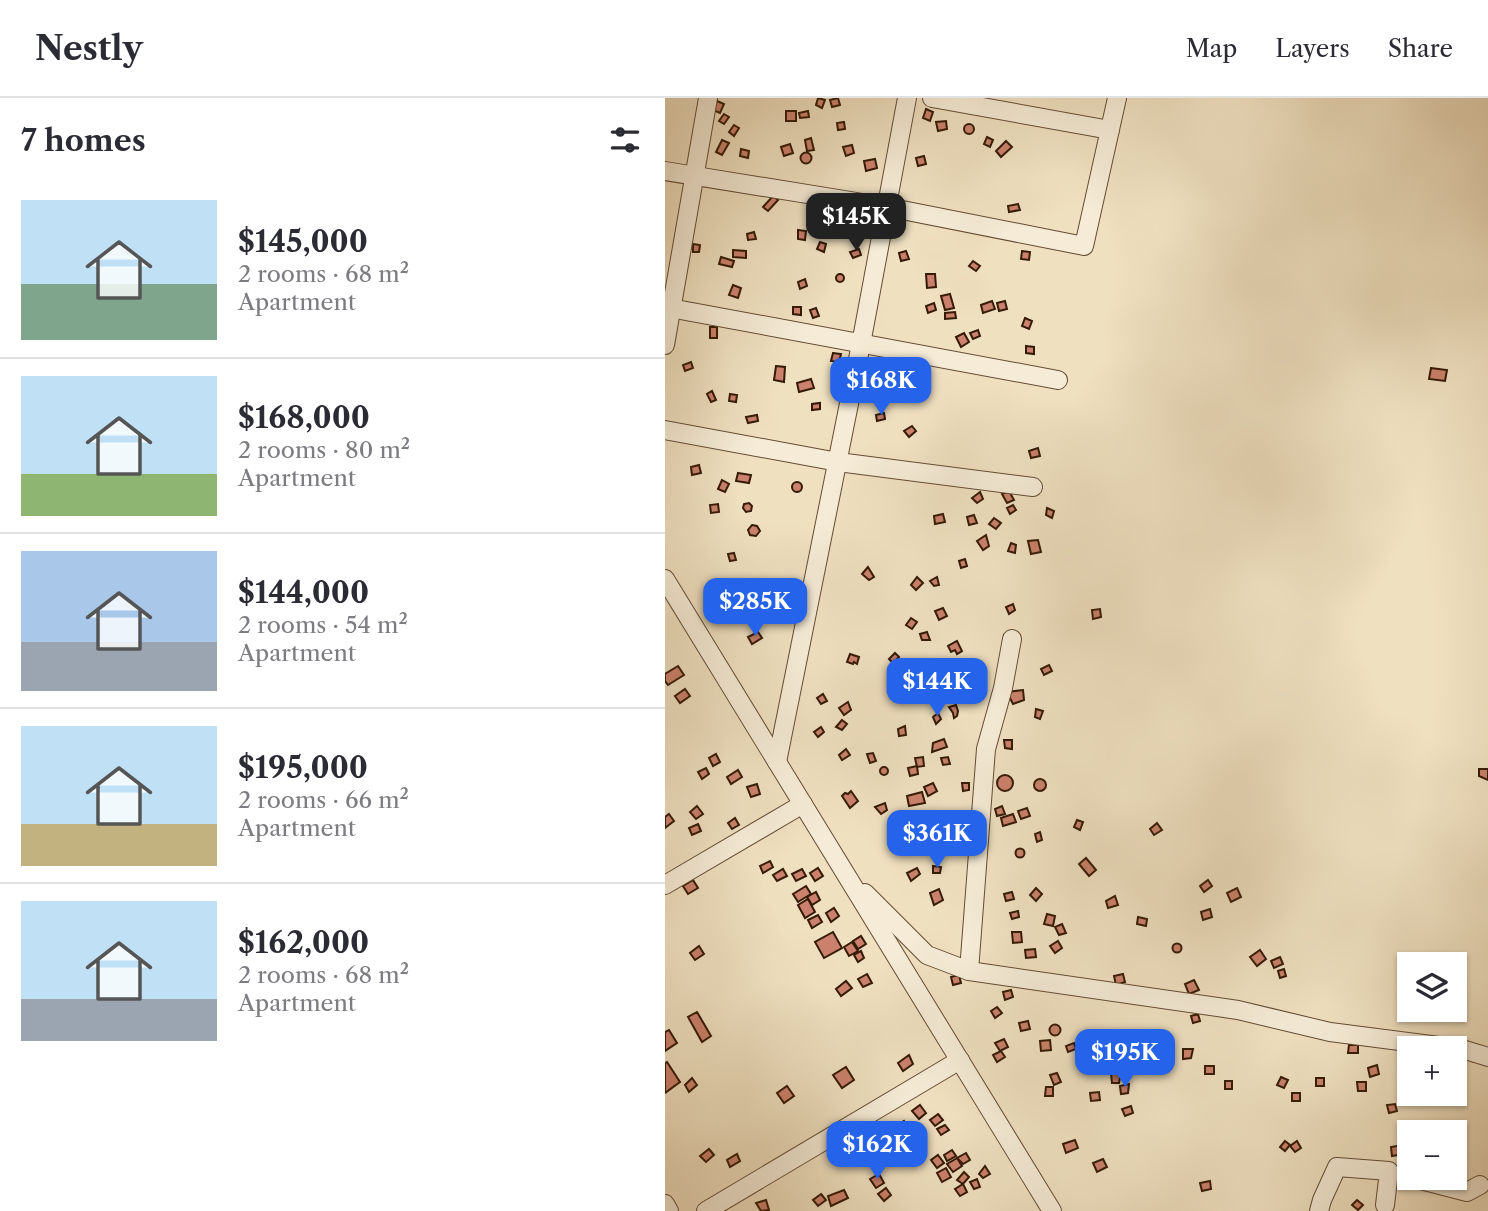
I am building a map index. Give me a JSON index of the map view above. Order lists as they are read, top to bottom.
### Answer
{
  "page": {
    "header": "Nestly",
    "nav": ["Map", "Layers", "Share"],
    "heading": "7 homes",
    "list": [
      {
        "name": "$145,000",
        "note": "2 rooms · 68 m² · Apartment"
      },
      {
        "name": "$168,000",
        "note": "2 rooms · 80 m² · Apartment"
      },
      {
        "name": "$144,000",
        "note": "2 rooms · 54 m² · Apartment"
      },
      {
        "name": "$195,000",
        "note": "2 rooms · 66 m² · Apartment"
      },
      {
        "name": "$162,000",
        "note": "2 rooms · 68 m² · Apartment"
      }
    ],
    "price": [
      "$145K",
      "$168K",
      "$285K",
      "$144K",
      "$361K",
      "$195K",
      "$162K"
    ],
    "map_buttons": ["+", "−"]
  }
}
